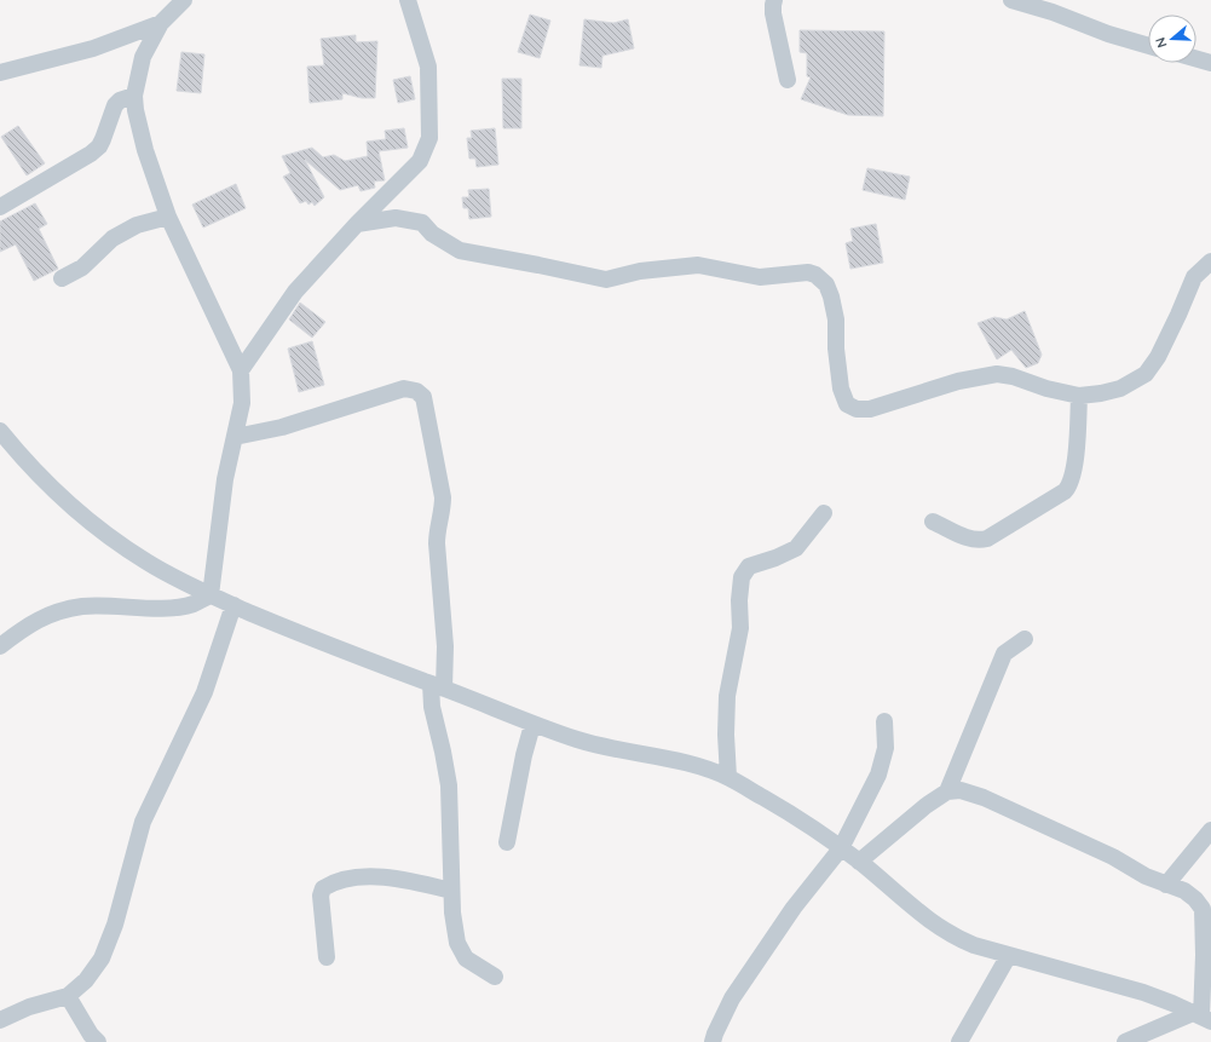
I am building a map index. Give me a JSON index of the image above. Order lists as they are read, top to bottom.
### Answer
{
  "north": "left"
}
